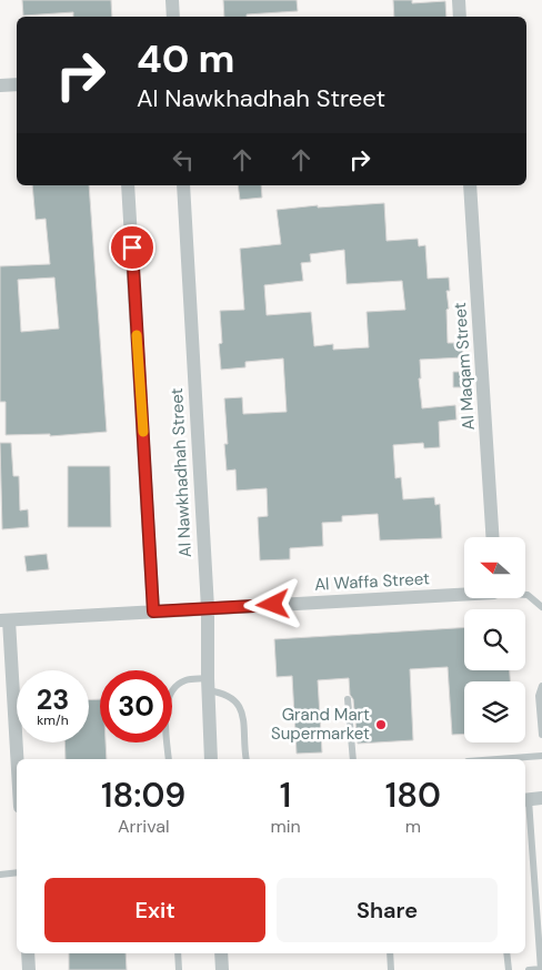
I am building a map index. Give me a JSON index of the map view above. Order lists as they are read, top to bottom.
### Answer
{
  "streets": {
    "street": ["Al Maqam Street", "Al Nawkhadhah Street", "Al Waffa Street"]
  },
  "crossings": [
    ["Al Nawkhadhah Street", "Al Waffa Street"]
  ],
  "places": ["Grand Mart Supermarket"],
  "north": "left",
  "page": {
    "turn": ["40 m", "Al Nawkhadhah Street"],
    "speed": "23 km/h",
    "limit": "30",
    "eta": [
      "18:09",
      "Arrival",
      "1",
      "min",
      "180",
      "m"
    ],
    "buttons": ["Exit", "Share"]
  }
}
